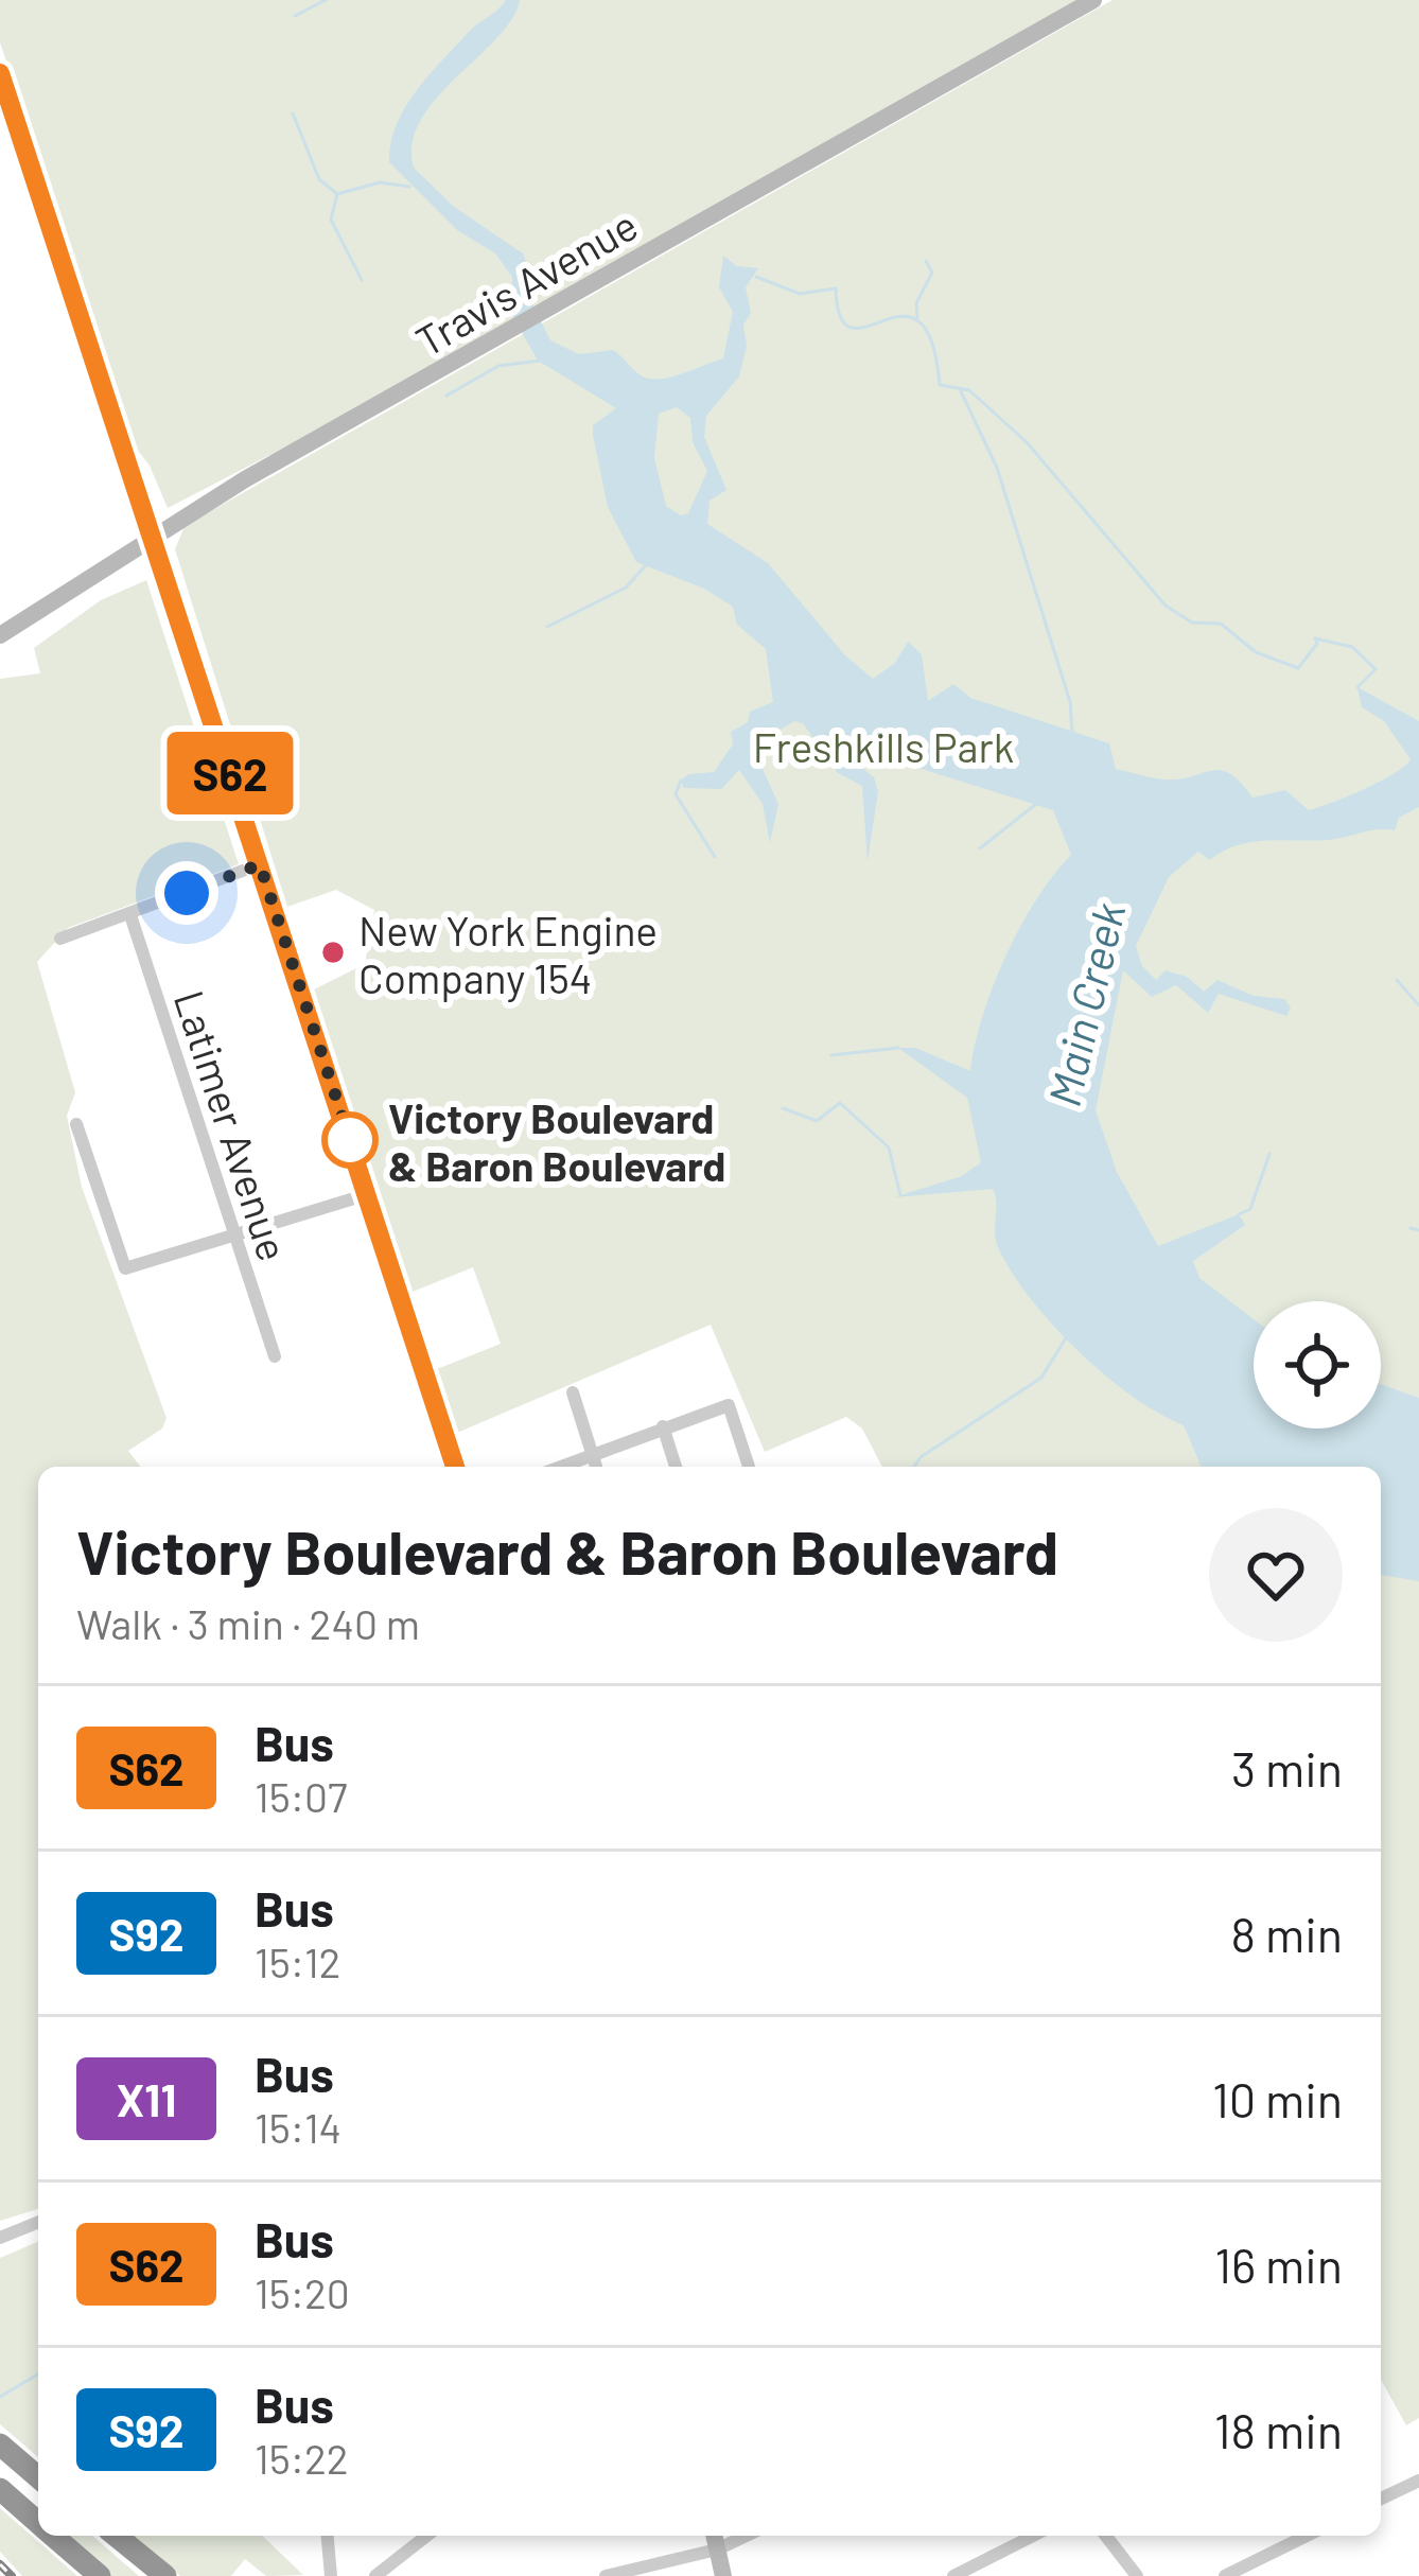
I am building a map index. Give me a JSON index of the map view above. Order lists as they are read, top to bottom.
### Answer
{
  "streets": {
    "main road": ["Travis Avenue"],
    "street": ["Latimer Avenue"]
  },
  "water": ["Main Creek"],
  "parks": ["Freshkills Park"],
  "places": ["New York Engine Company 154", "Victory Boulevard & Baron Boulevard"],
  "lines": ["bus line S62"],
  "page": {
    "on_map": "S62",
    "heading": ["Victory Boulevard & Baron Boulevard", "Walk · 3 min · 240 m"],
    "list": [
      {
        "mark": "S62",
        "name": "Bus",
        "note": "15:07",
        "value": "3 min"
      },
      {
        "mark": "S92",
        "name": "Bus",
        "note": "15:12",
        "value": "8 min"
      },
      {
        "mark": "X11",
        "name": "Bus",
        "note": "15:14",
        "value": "10 min"
      },
      {
        "mark": "S62",
        "name": "Bus",
        "note": "15:20",
        "value": "16 min"
      },
      {
        "mark": "S92",
        "name": "Bus",
        "note": "15:22",
        "value": "18 min"
      }
    ]
  }
}
